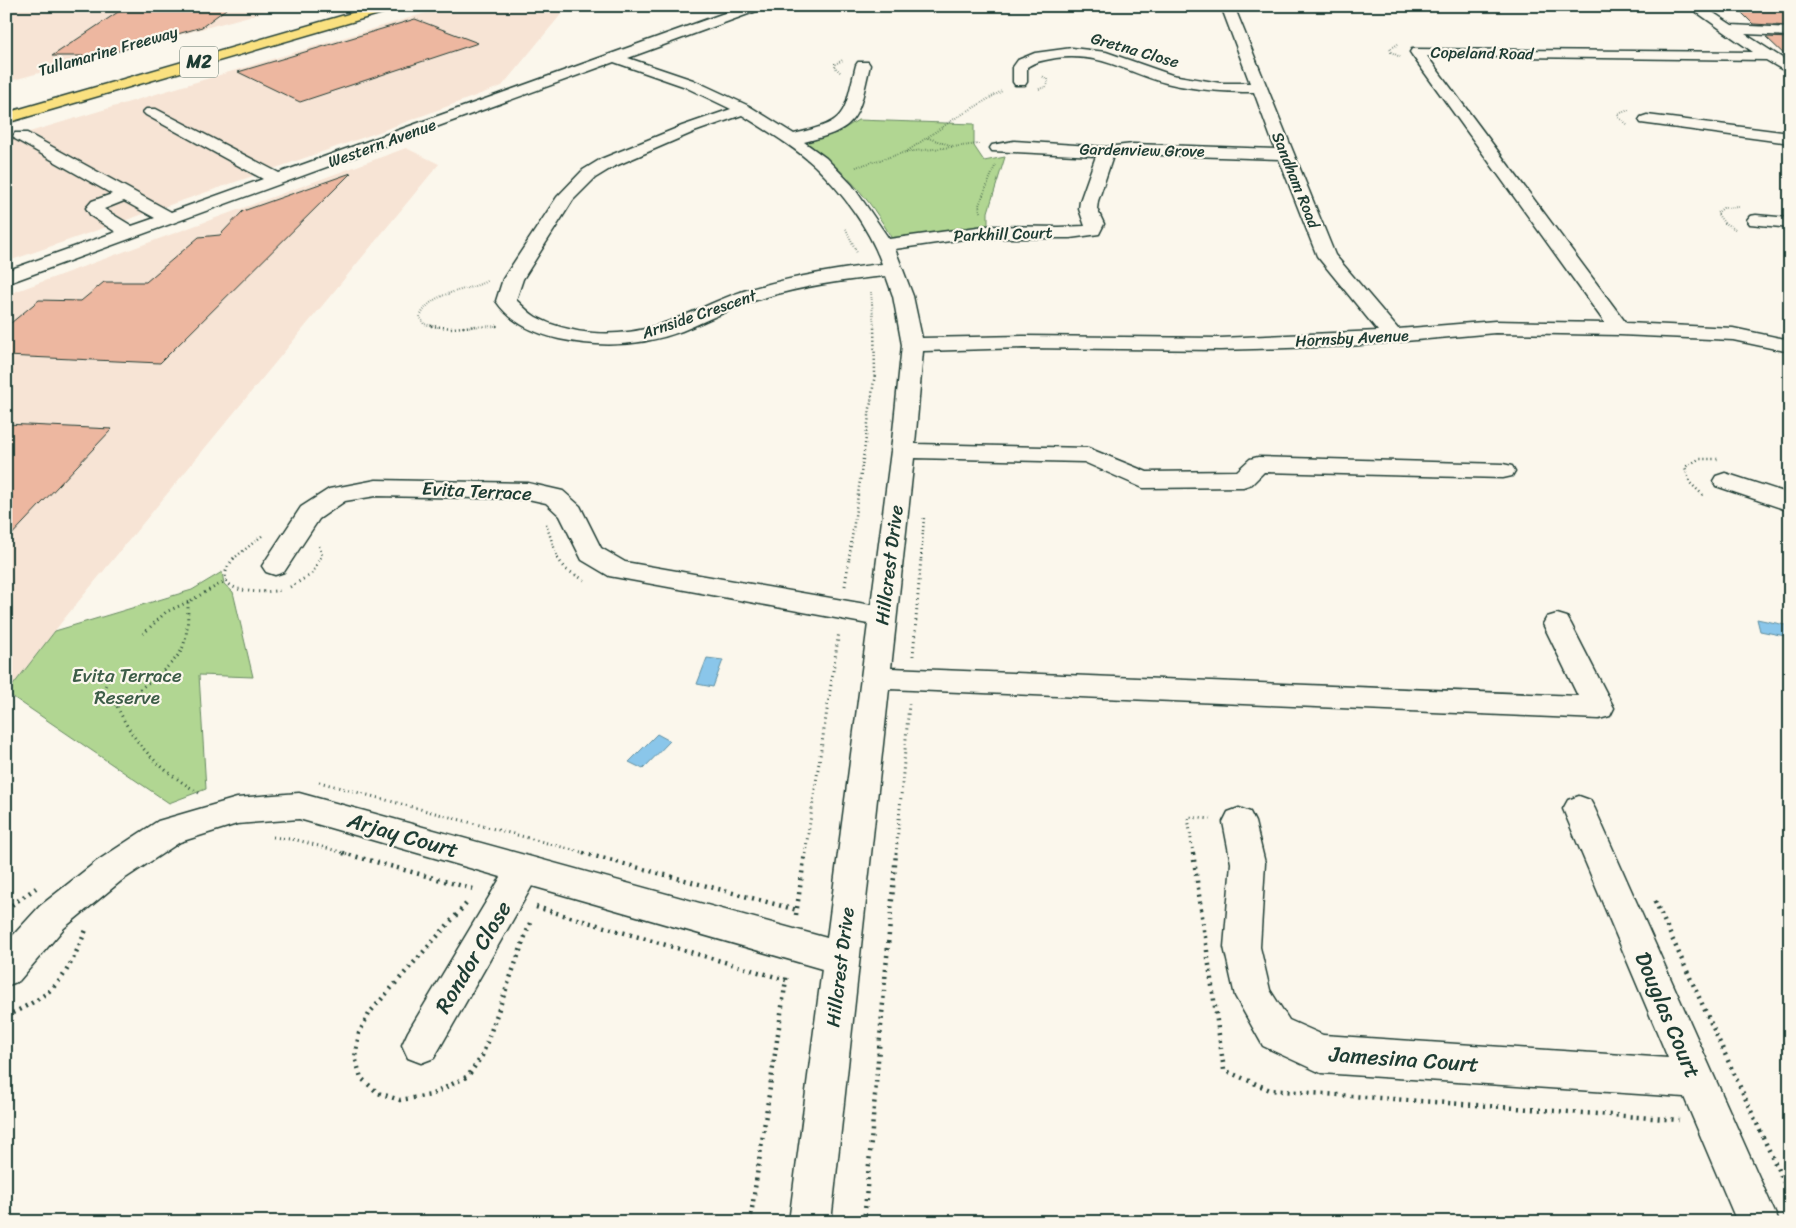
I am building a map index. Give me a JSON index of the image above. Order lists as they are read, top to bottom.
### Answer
{
  "streets": {
    "highway": ["Tullamarine Freeway", "M2"],
    "street": [
      "Gretna Close",
      "Copeland Road",
      "Western Avenue",
      "Gardenview Grove",
      "Sandham Road",
      "Parkhill Court",
      "Arnside Crescent",
      "Hornsby Avenue",
      "Evita Terrace",
      "Hillcrest Drive",
      "Arjay Court",
      "Rondor Close",
      "Douglas Court",
      "Jamesina Court"
    ]
  },
  "crossings": [
    ["Gretna Close", "Sandham Road"],
    ["Copeland Road", "Hornsby Avenue"],
    ["Western Avenue", "Hillcrest Drive"],
    ["Gardenview Grove", "Sandham Road"],
    ["Gardenview Grove", "Parkhill Court"],
    ["Sandham Road", "Hornsby Avenue"],
    ["Parkhill Court", "Arnside Crescent"],
    ["Parkhill Court", "Hillcrest Drive"],
    ["Arnside Crescent", "Hillcrest Drive"],
    ["Hornsby Avenue", "Hillcrest Drive"],
    ["Evita Terrace", "Hillcrest Drive"],
    ["Hillcrest Drive", "Arjay Court"],
    ["Arjay Court", "Rondor Close"],
    ["Douglas Court", "Jamesina Court"]
  ],
  "parks": ["Evita Terrace Reserve"]
}
